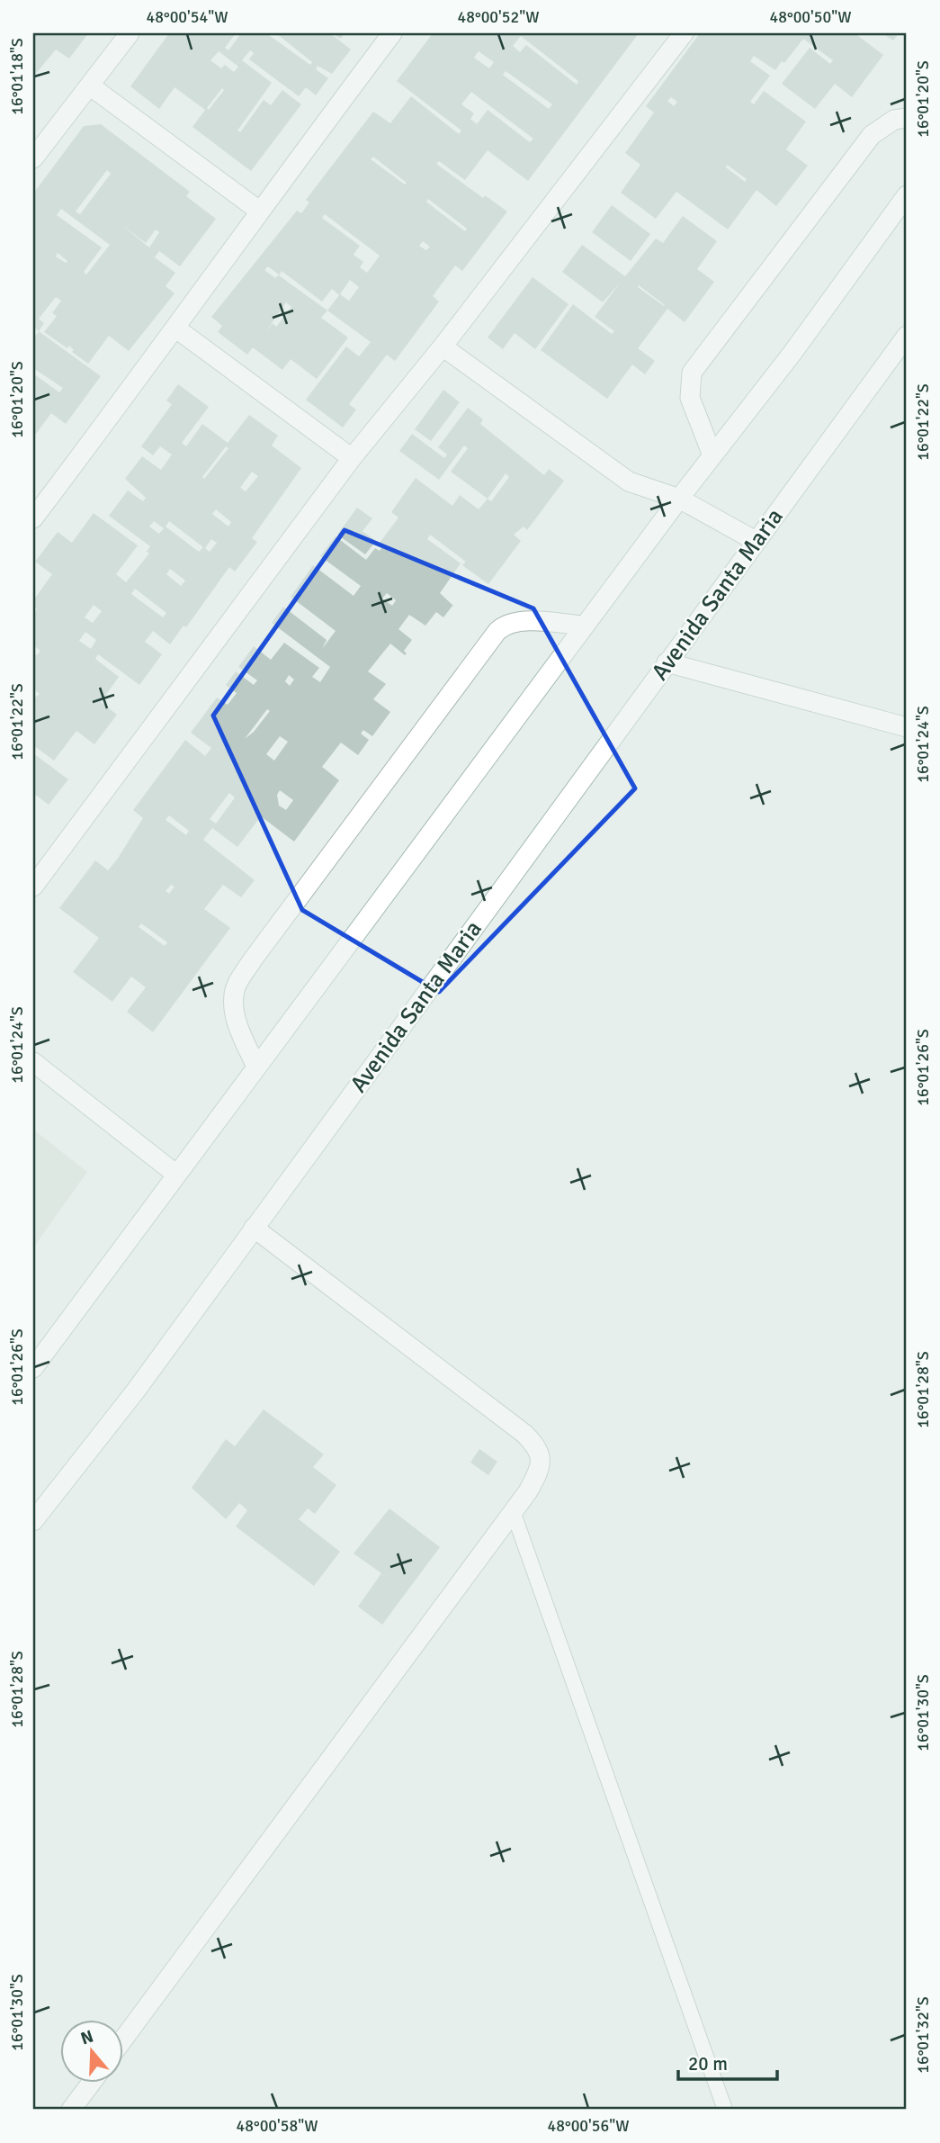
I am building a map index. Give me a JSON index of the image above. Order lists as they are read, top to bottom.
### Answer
{
  "streets": {
    "street": ["Avenida Santa Maria"]
  },
  "scale_bar": "20 m",
  "north": "top",
  "coordinates": [
    "48°00'54\"W",
    "48°00'52\"W",
    "48°00'50\"W",
    "16°01'18\"S",
    "16°01'20\"S",
    "16°01'22\"S",
    "16°01'24\"S",
    "16°01'26\"S",
    "16°01'28\"S",
    "16°01'30\"S",
    "16°01'32\"S",
    "48°00'58\"W",
    "48°00'56\"W"
  ]
}
